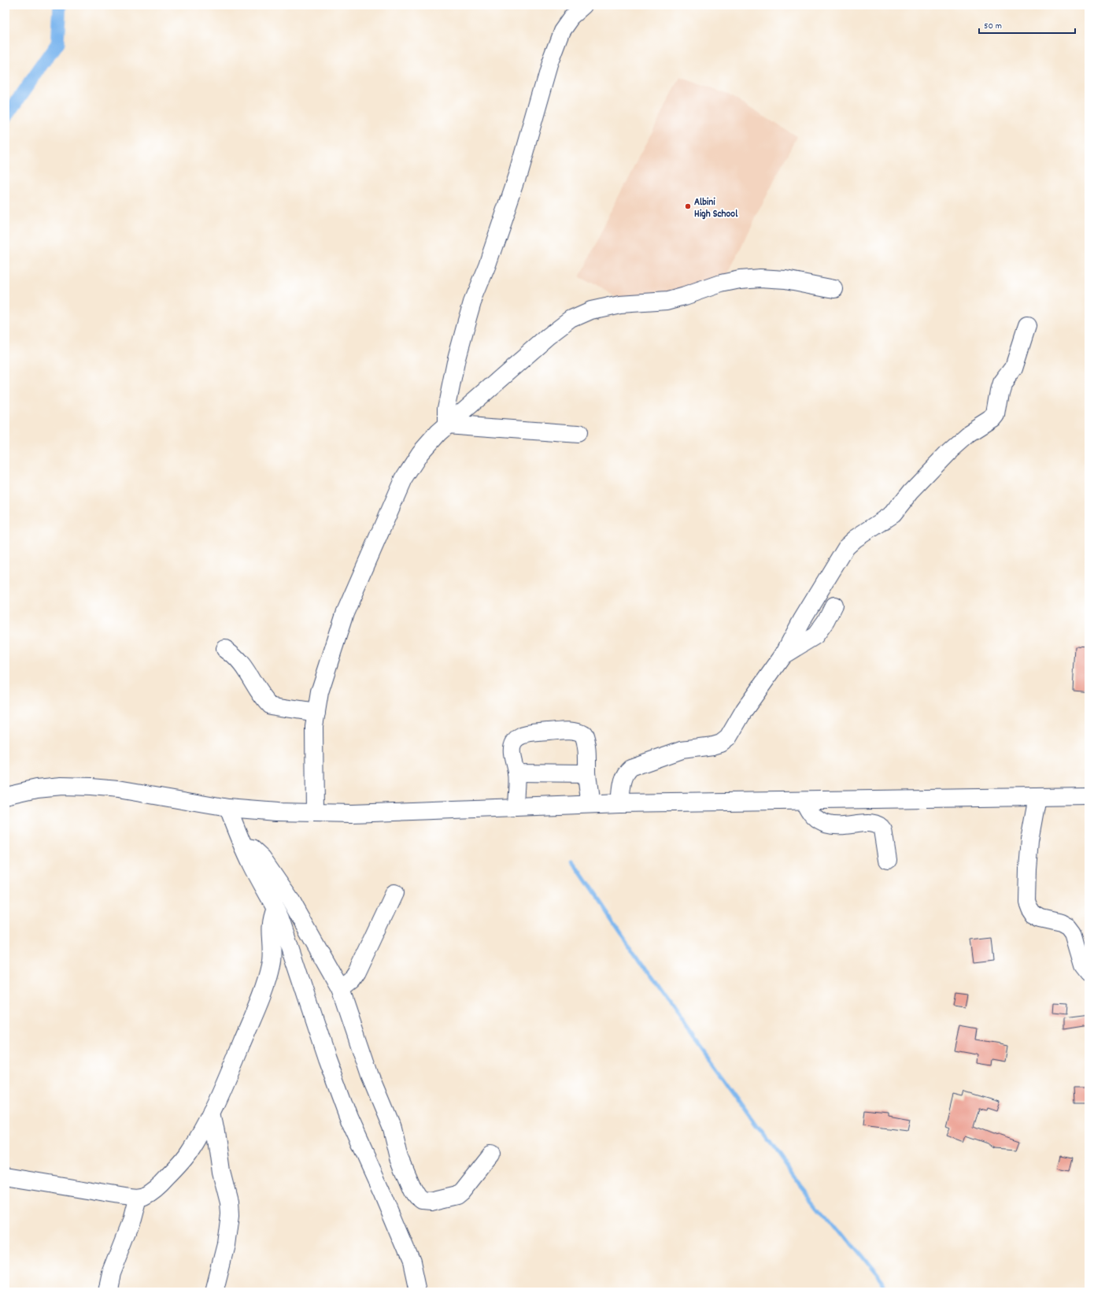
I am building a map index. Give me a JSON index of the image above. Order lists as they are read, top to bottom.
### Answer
{
  "places": ["Albini High School"],
  "scale_bar": "50 m"
}
